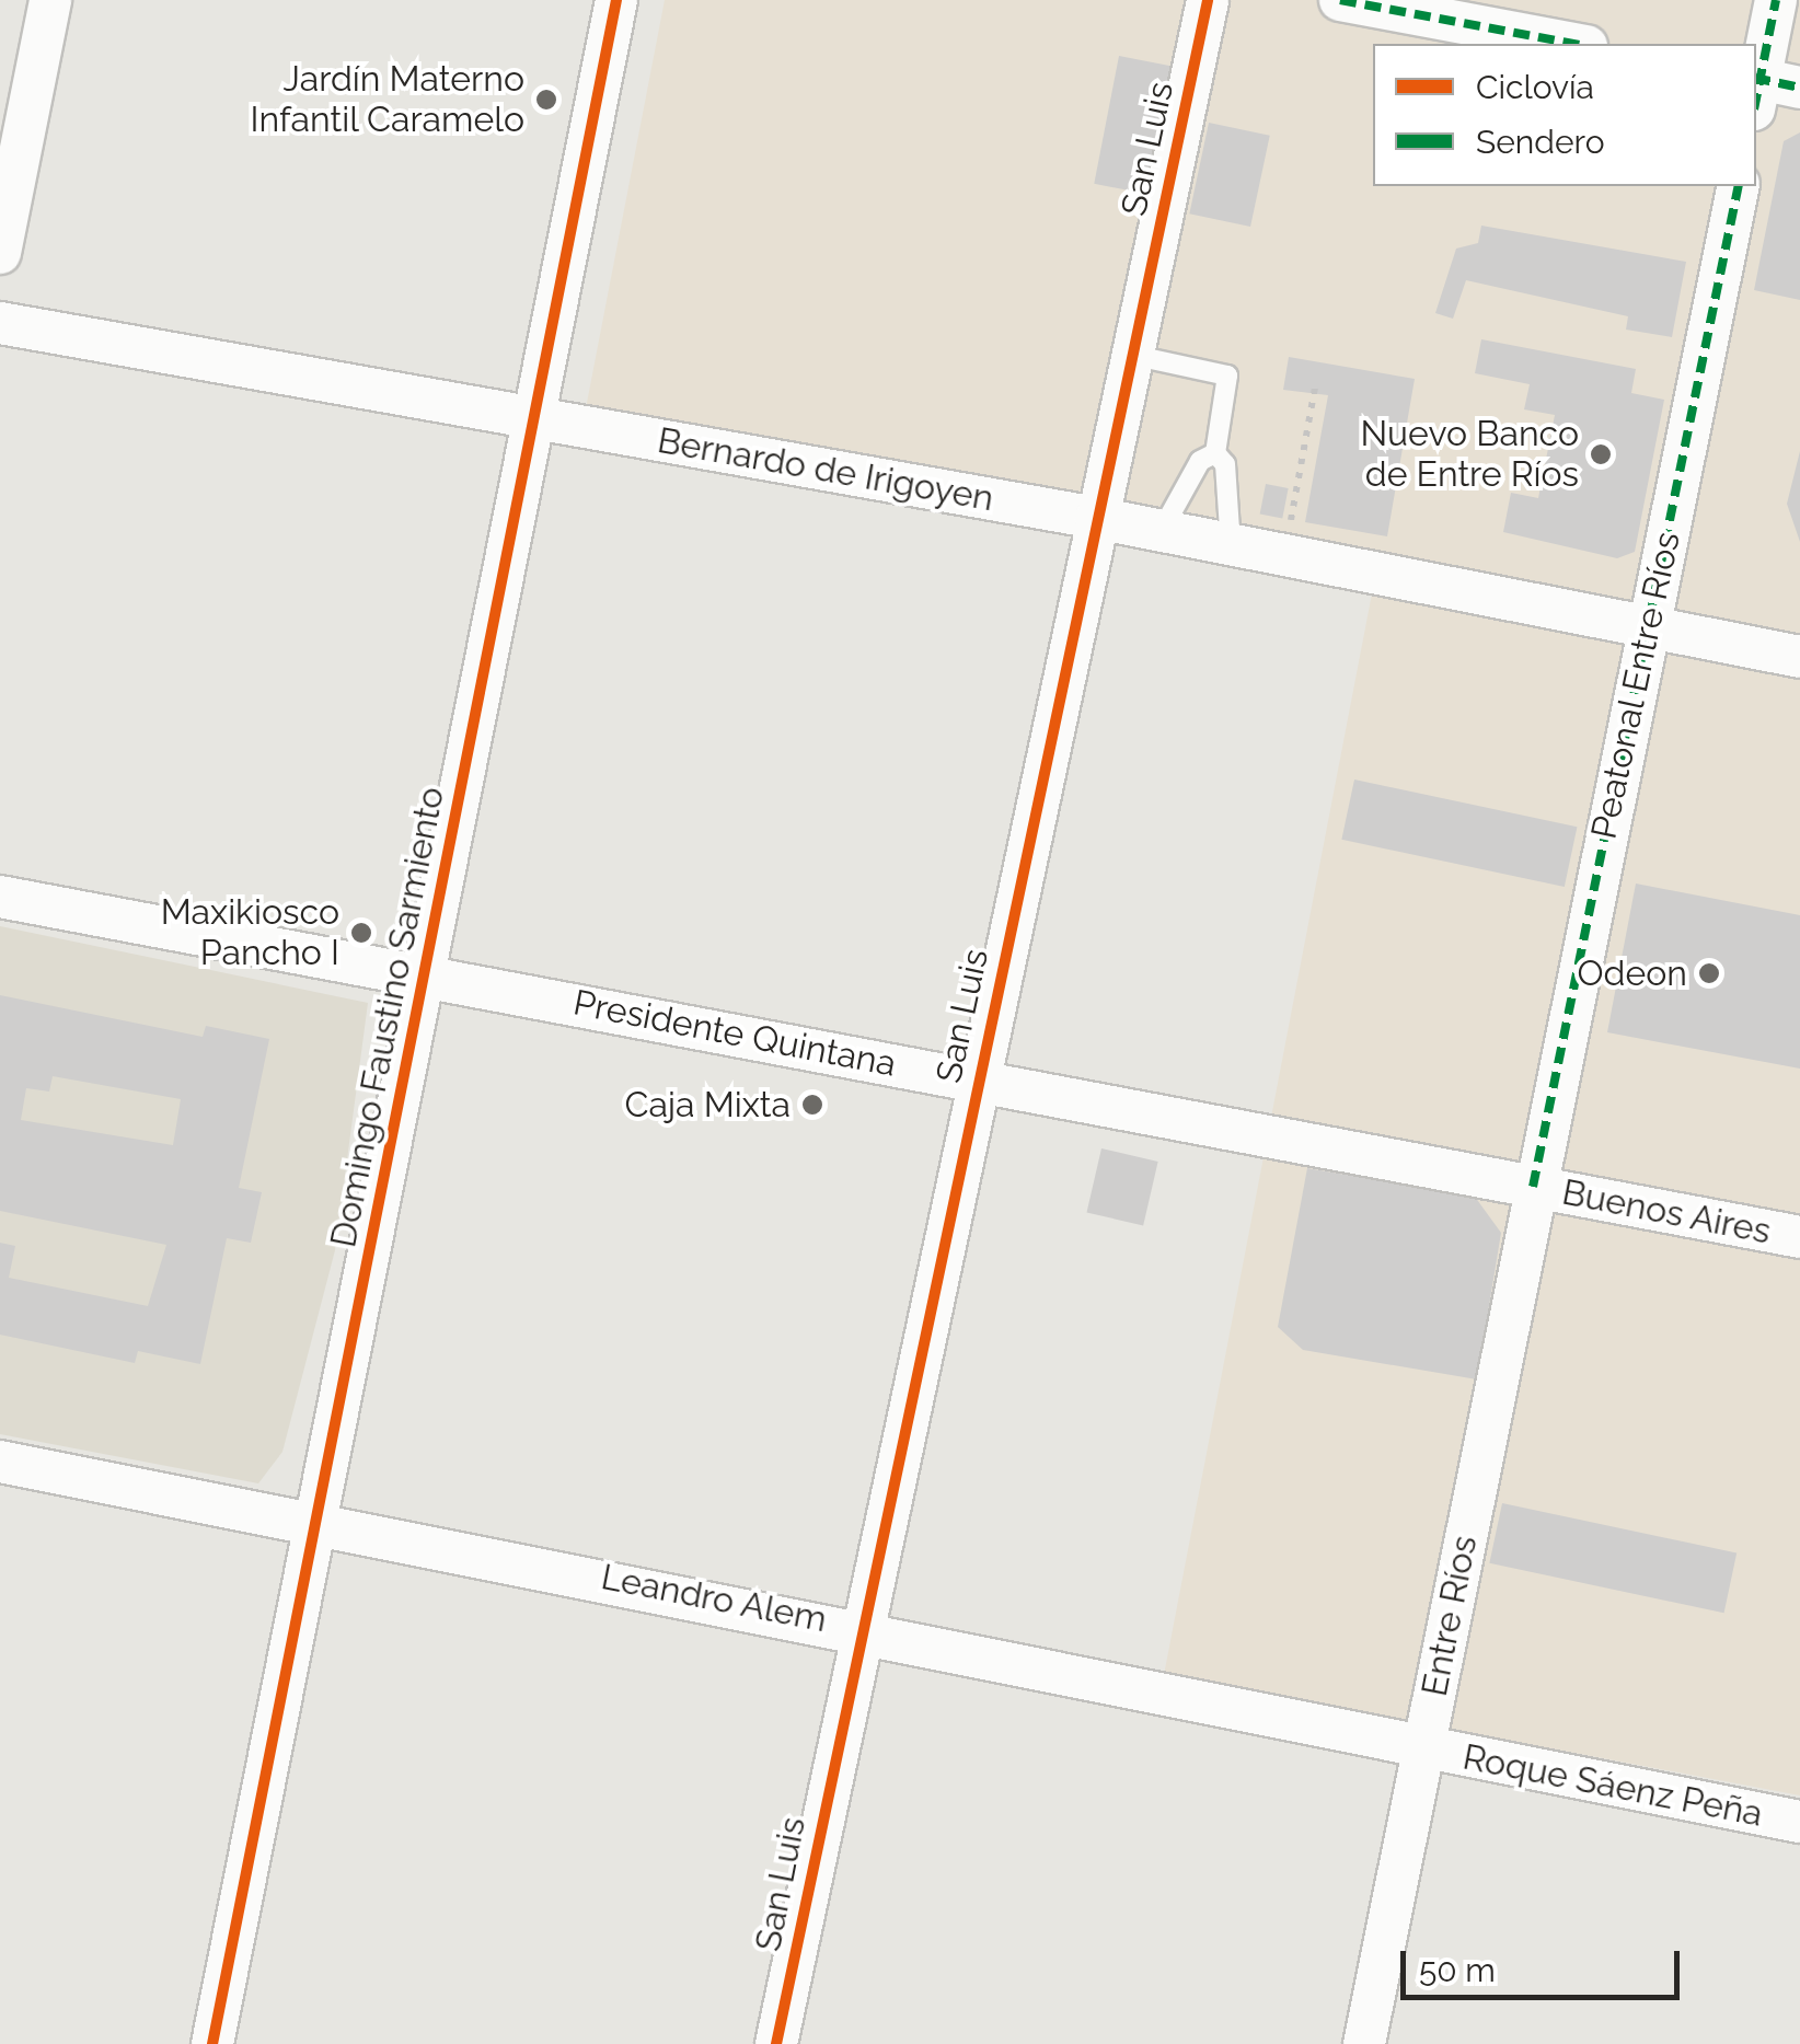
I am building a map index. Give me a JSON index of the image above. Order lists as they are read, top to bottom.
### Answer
{
  "streets": {
    "street": [
      "San Luis",
      "Bernardo de Irigoyen",
      "Peatonal Entre Ríos",
      "Domingo Faustino Sarmiento",
      "Presidente Quintana",
      "Buenos Aires",
      "Leandro Alem",
      "Entre Ríos",
      "Roque Sáenz Peña"
    ]
  },
  "crossings": [
    ["San Luis", "Bernardo de Irigoyen"],
    ["San Luis", "Presidente Quintana"],
    ["San Luis", "Leandro Alem"],
    ["Bernardo de Irigoyen", "Peatonal Entre Ríos"],
    ["Bernardo de Irigoyen", "Domingo Faustino Sarmiento"],
    ["Peatonal Entre Ríos", "Presidente Quintana"],
    ["Peatonal Entre Ríos", "Buenos Aires"],
    ["Peatonal Entre Ríos", "Entre Ríos"],
    ["Domingo Faustino Sarmiento", "Presidente Quintana"],
    ["Domingo Faustino Sarmiento", "Leandro Alem"],
    ["Presidente Quintana", "Buenos Aires"],
    ["Presidente Quintana", "Entre Ríos"],
    ["Buenos Aires", "Entre Ríos"],
    ["Leandro Alem", "Entre Ríos"],
    ["Leandro Alem", "Roque Sáenz Peña"],
    ["Entre Ríos", "Roque Sáenz Peña"]
  ],
  "places": [
    "Jardín Materno Infantil Caramelo",
    "Nuevo Banco de Entre Ríos",
    "Maxikiosco Pancho I",
    "Odeon",
    "Caja Mixta"
  ],
  "legend": ["Ciclovía", "Sendero"],
  "scale_bar": "50 m"
}
